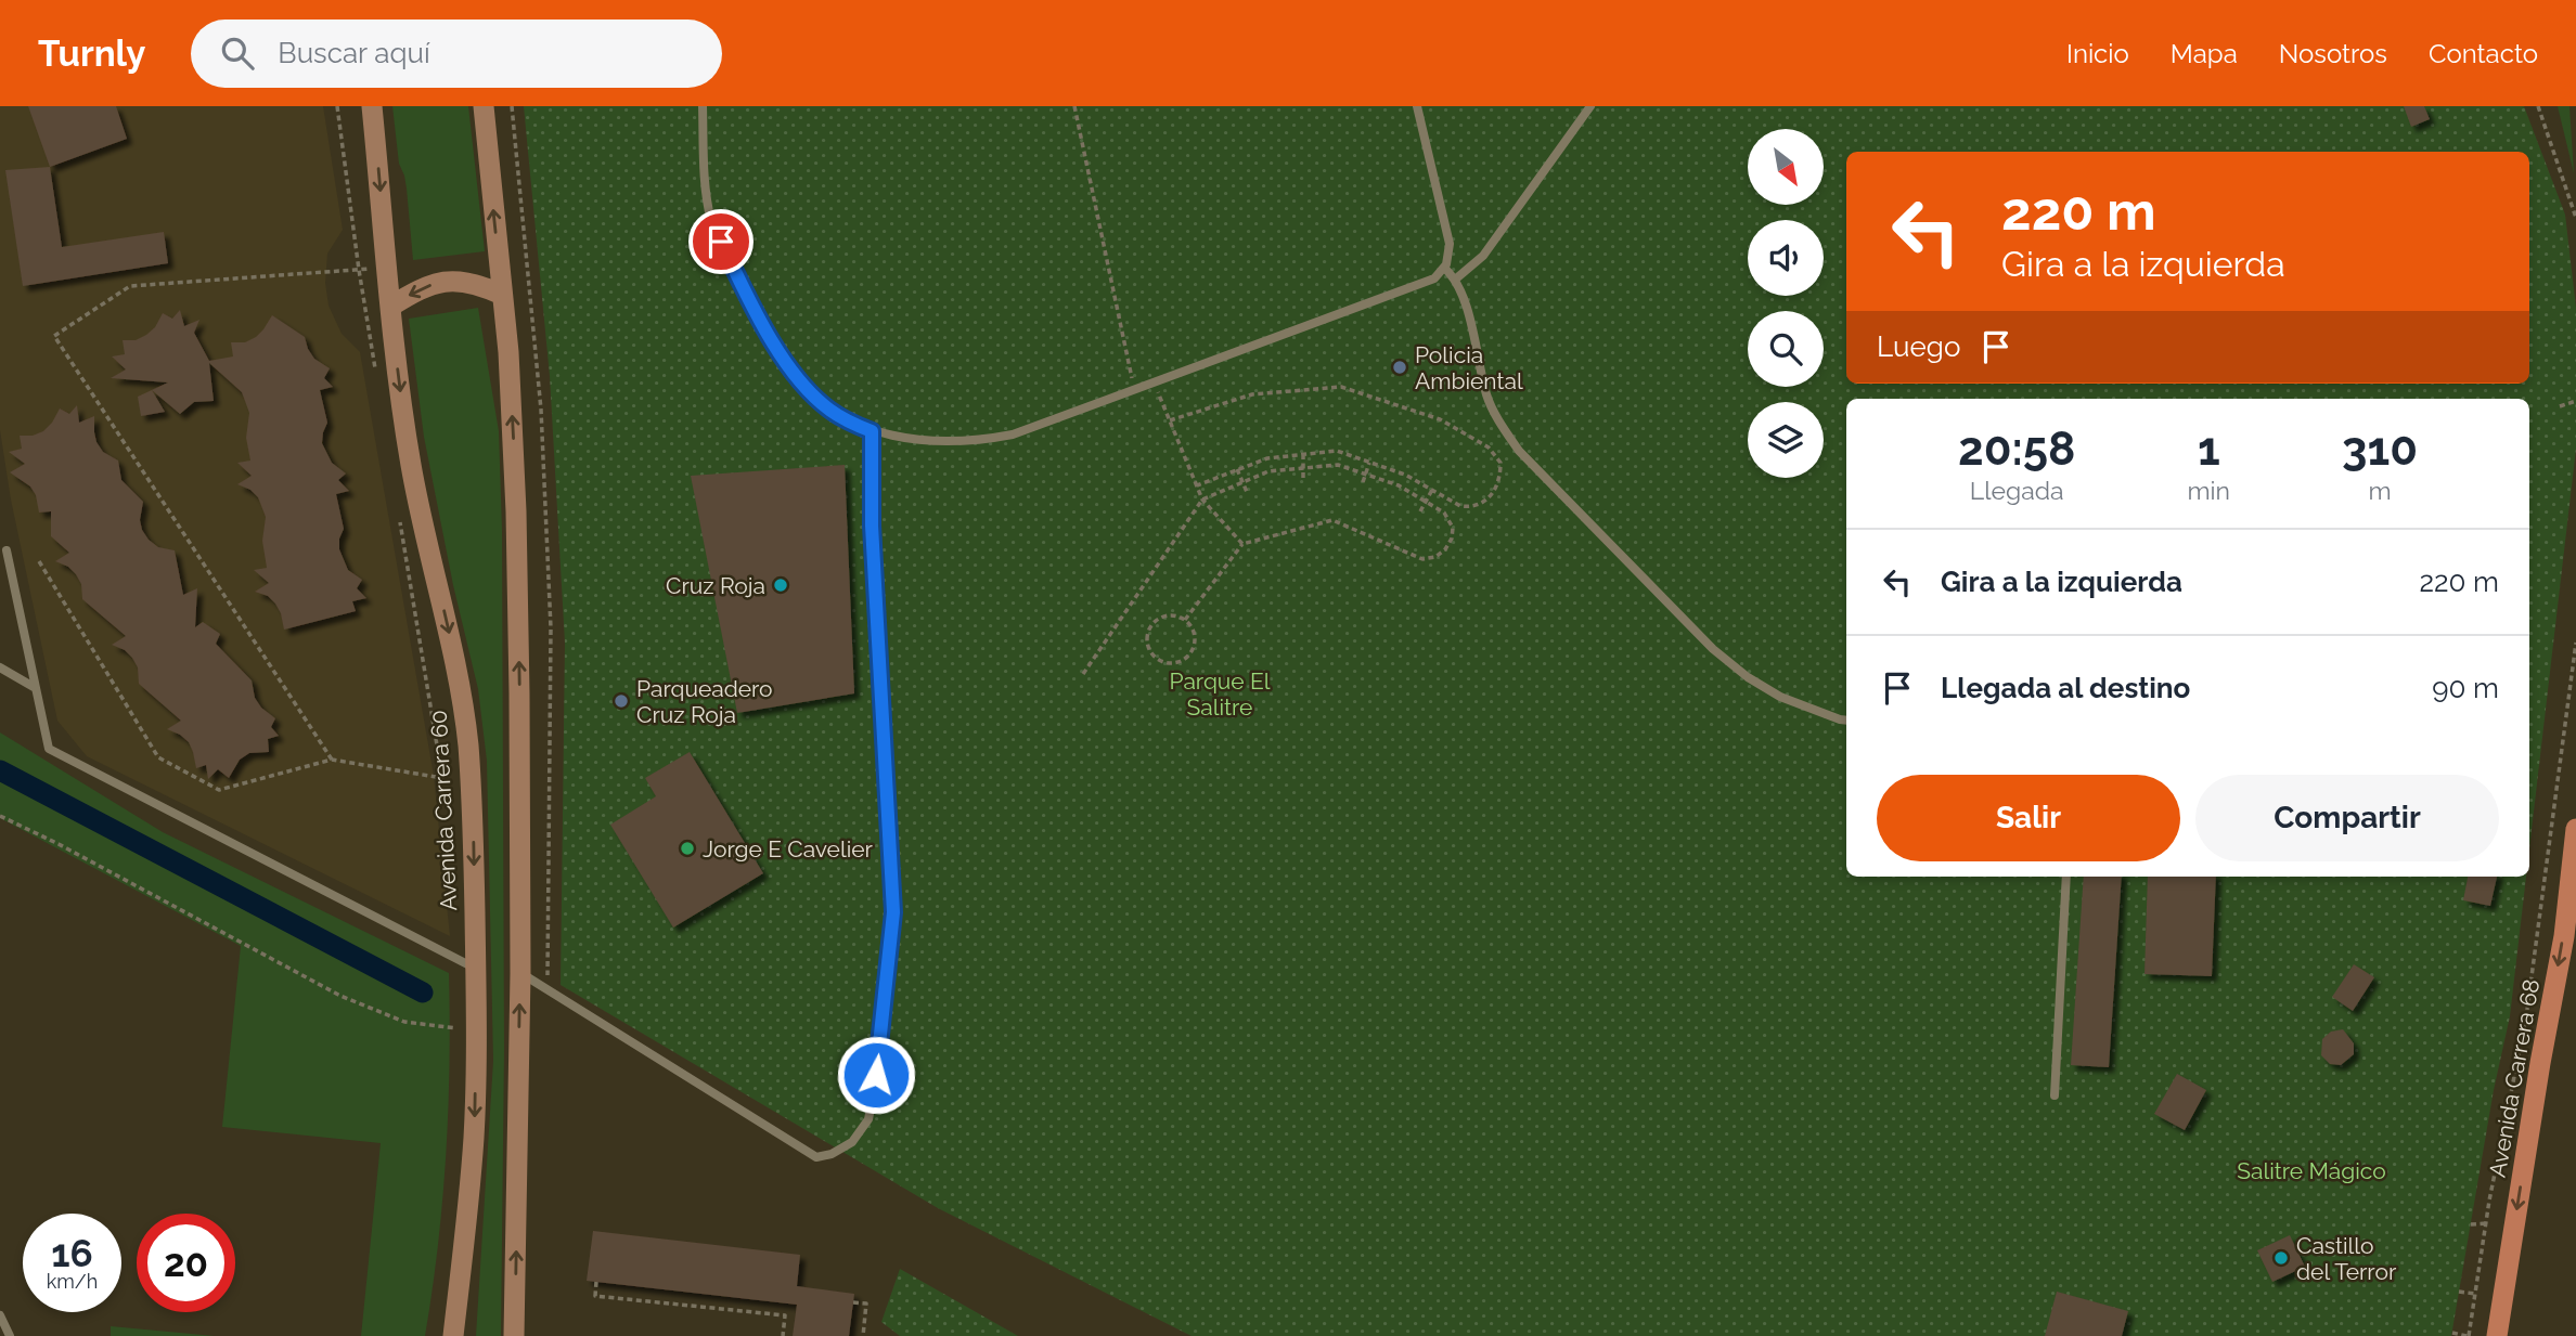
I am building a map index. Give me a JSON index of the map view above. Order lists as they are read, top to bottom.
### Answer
{
  "streets": {
    "main road": ["Avenida Carrera 60", "Avenida Carrera 68"]
  },
  "one_way": ["Avenida Carrera 68"],
  "parks": ["Parque El Salitre", "Salitre Mágico"],
  "places": [
    "Policia Ambiental",
    "Cruz Roja",
    "Parqueadero Cruz Roja",
    "Jorge E Cavelier",
    "Castillo del Terror"
  ],
  "north": "bottom right",
  "page": {
    "header": "Turnly",
    "search": "Buscar aquí",
    "nav": [
      "Inicio",
      "Mapa",
      "Nosotros",
      "Contacto"
    ],
    "turn": ["220 m", "Gira a la izquierda"],
    "then": "Luego",
    "eta": [
      "20:58",
      "Llegada",
      "1",
      "min",
      "310",
      "m"
    ],
    "list": [
      {
        "name": "Gira a la izquierda",
        "value": "220 m"
      },
      {
        "name": "Llegada al destino",
        "value": "90 m"
      }
    ],
    "buttons": ["Salir", "Compartir"],
    "speed": "16 km/h",
    "limit": "20"
  }
}
